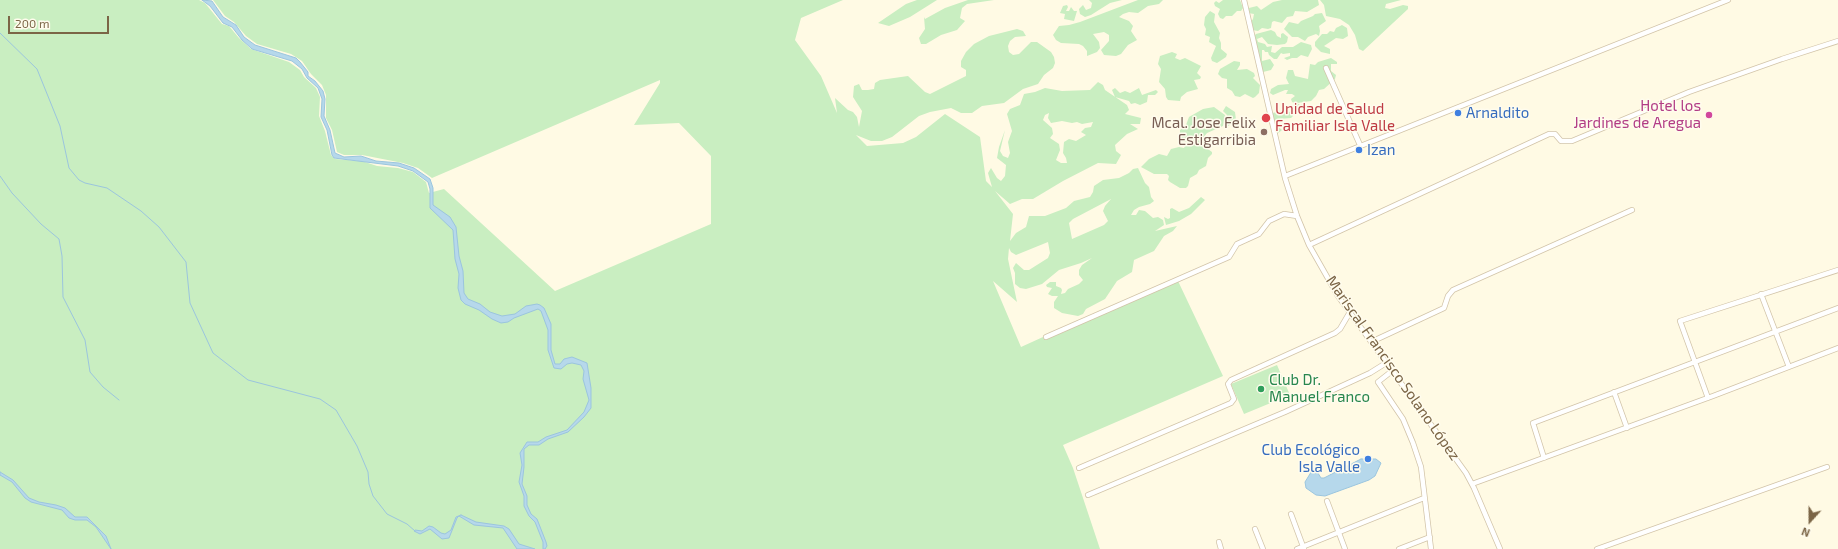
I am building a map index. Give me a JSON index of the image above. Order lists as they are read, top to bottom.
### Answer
{
  "streets": {
    "street": ["Mariscal Francisco Solano López"]
  },
  "places": [
    "Arnaldito",
    "Hotel los Jardines de Aregua",
    "Unidad de Salud Familiar Isla Valle",
    "Mcal. Jose Felix Estigarribia",
    "Izan",
    "Club Dr. Manuel Franco",
    "Club Ecológico Isla Valle"
  ],
  "scale_bar": "200 m",
  "north": "bottom"
}
